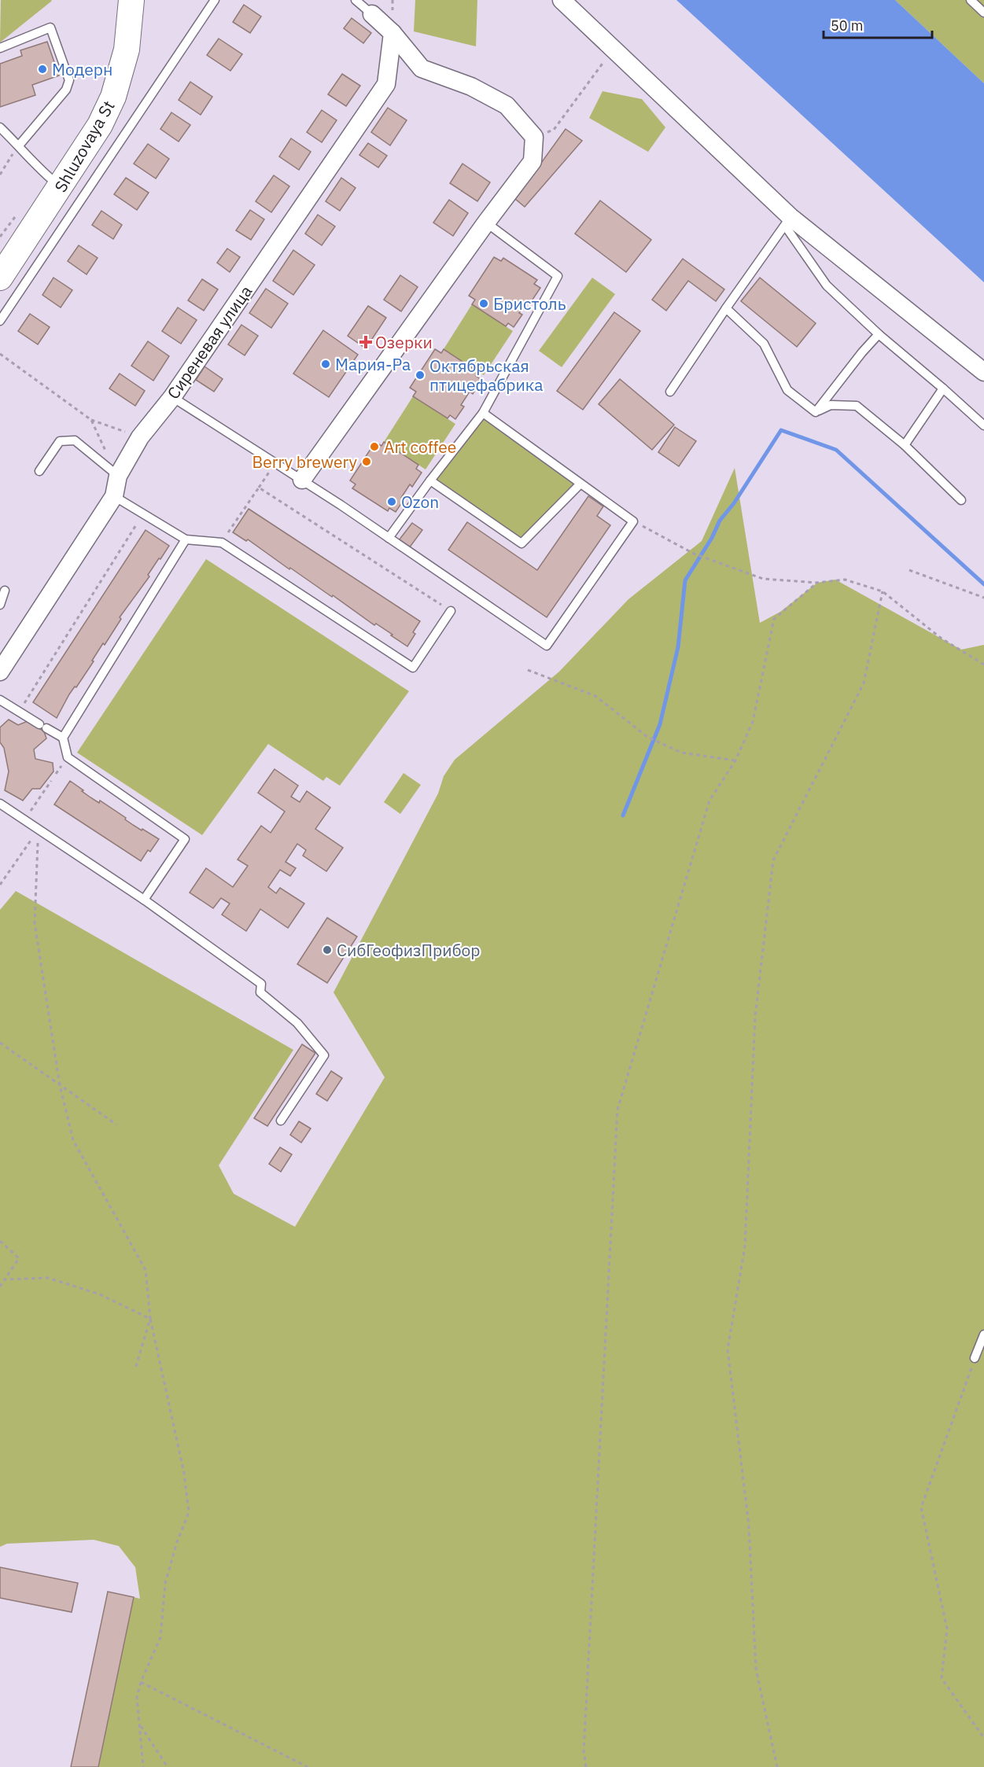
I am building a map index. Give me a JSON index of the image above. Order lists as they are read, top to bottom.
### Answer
{
  "streets": {
    "main road": ["Shluzovaya St"],
    "street": ["Сиреневая улица"]
  },
  "places": {
    "other": [
      "Модерн",
      "Бристоль",
      "Мария-Ра",
      "Октябрьская птицефабрика",
      "Art coffee",
      "Berry brewery",
      "Ozon",
      "СибГеофизПрибор"
    ],
    "health": ["Озерки"]
  },
  "scale_bar": "50 m"
}
